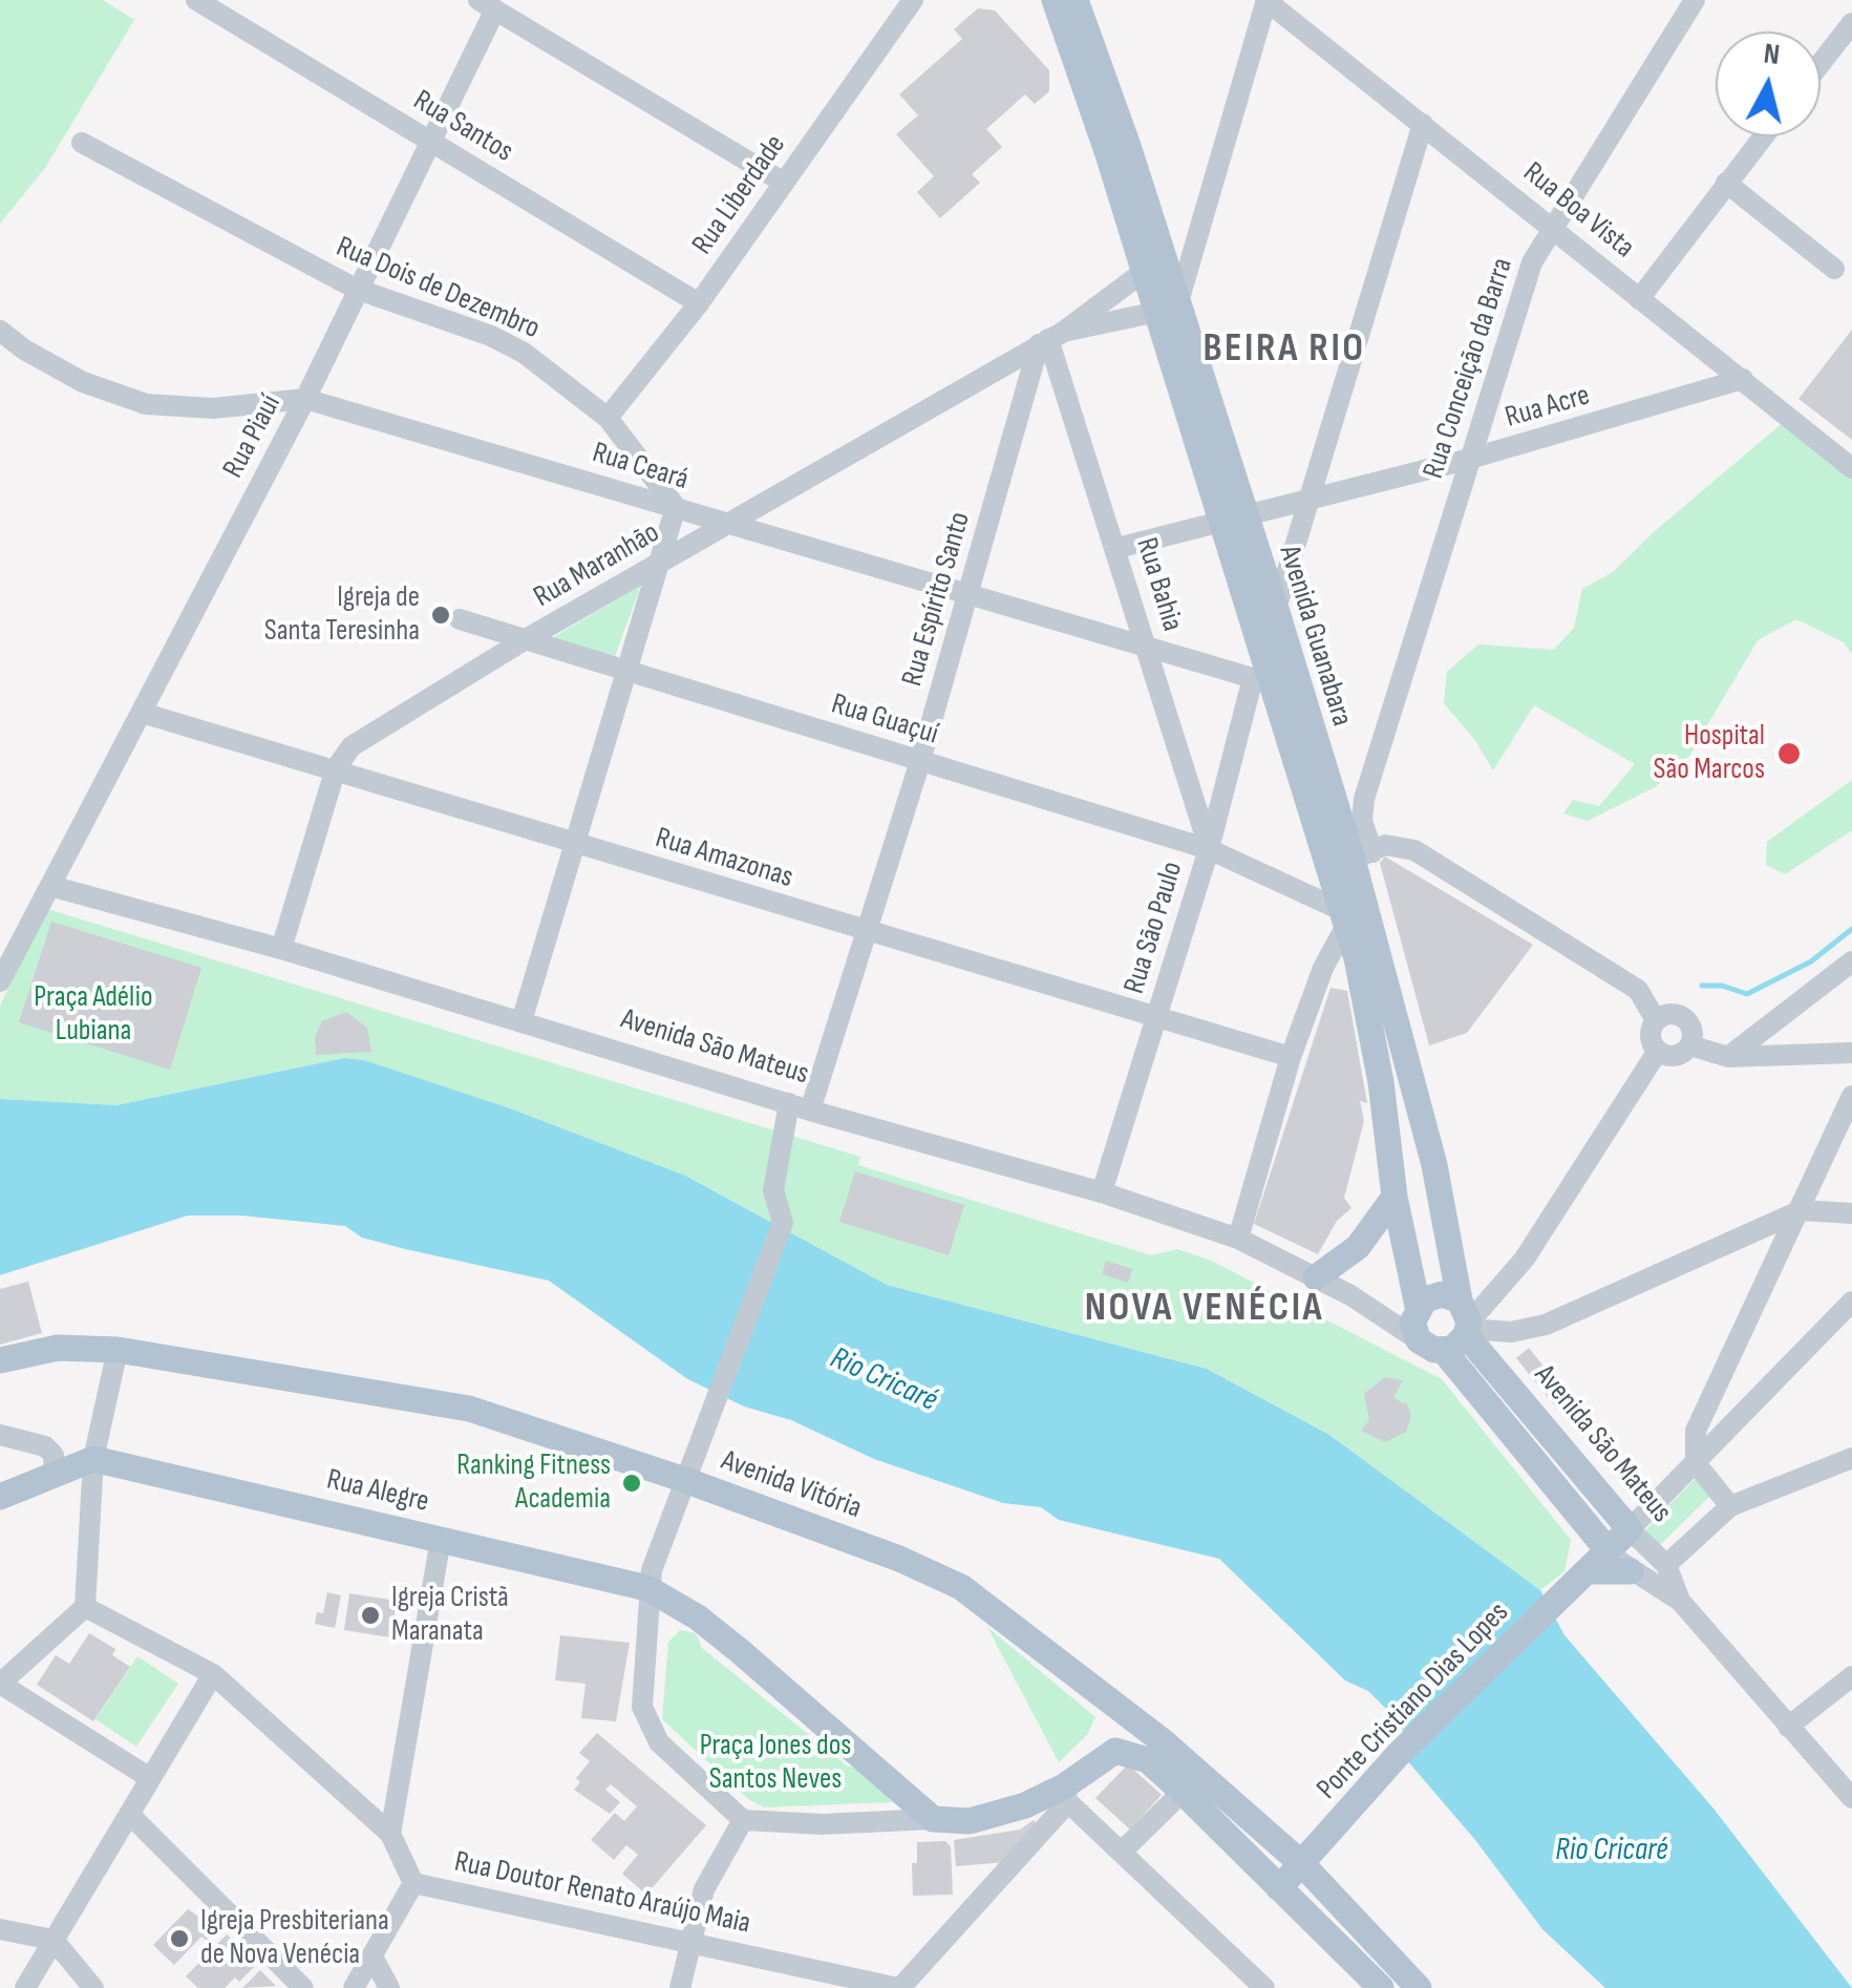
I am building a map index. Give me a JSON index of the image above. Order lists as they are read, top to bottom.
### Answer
{
  "streets": {
    "main road": [
      "Avenida Guanabara",
      "Avenida São Mateus",
      "Avenida Vitória",
      "Rua Alegre",
      "Ponte Cristiano Dias Lopes"
    ],
    "street": [
      "Rua Santos",
      "Rua Liberdade",
      "Rua Boa Vista",
      "Rua Dois de Dezembro",
      "Rua Conceição da Barra",
      "Rua Acre",
      "Rua Piauí",
      "Rua Ceará",
      "Rua Maranhão",
      "Rua Bahia",
      "Rua Espírito Santo",
      "Rua Guaçuí",
      "Rua Amazonas",
      "Rua São Paulo",
      "Rua Doutor Renato Araújo Maia"
    ]
  },
  "crossings": [
    ["Rua Santos", "Rua Liberdade"],
    ["Rua Santos", "Rua Piauí"],
    ["Rua Liberdade", "Rua Dois de Dezembro"],
    ["Rua Boa Vista", "Rua Conceição da Barra"],
    ["Rua Boa Vista", "Rua Acre"],
    ["Rua Dois de Dezembro", "Rua Piauí"],
    ["Rua Dois de Dezembro", "Rua Ceará"],
    ["Rua Conceição da Barra", "Rua Acre"],
    ["Rua Conceição da Barra", "Avenida Guanabara"],
    ["Rua Acre", "Rua Bahia"],
    ["Rua Acre", "Avenida Guanabara"],
    ["Rua Piauí", "Rua Ceará"],
    ["Rua Piauí", "Rua Amazonas"],
    ["Rua Piauí", "Avenida São Mateus"],
    ["Rua Ceará", "Rua Maranhão"],
    ["Rua Ceará", "Rua Bahia"],
    ["Rua Ceará", "Rua Espírito Santo"],
    ["Rua Ceará", "Avenida Guanabara"],
    ["Rua Ceará", "Rua São Paulo"],
    ["Rua Maranhão", "Rua Bahia"],
    ["Rua Maranhão", "Rua Espírito Santo"],
    ["Rua Maranhão", "Avenida Guanabara"],
    ["Rua Maranhão", "Rua Guaçuí"],
    ["Rua Maranhão", "Rua Amazonas"],
    ["Rua Bahia", "Rua Espírito Santo"],
    ["Rua Bahia", "Rua Guaçuí"],
    ["Rua Bahia", "Rua São Paulo"],
    ["Rua Espírito Santo", "Rua Guaçuí"],
    ["Rua Espírito Santo", "Rua Amazonas"],
    ["Rua Espírito Santo", "Avenida São Mateus"],
    ["Rua Espírito Santo", "Avenida Vitória"],
    ["Avenida Guanabara", "Rua São Paulo"],
    ["Avenida Guanabara", "Avenida São Mateus"],
    ["Rua Guaçuí", "Rua São Paulo"],
    ["Rua Amazonas", "Rua São Paulo"],
    ["Rua São Paulo", "Avenida São Mateus"],
    ["Avenida São Mateus", "Ponte Cristiano Dias Lopes"],
    ["Avenida Vitória", "Ponte Cristiano Dias Lopes"]
  ],
  "districts": ["BEIRA RIO", "NOVA VENÉCIA"],
  "water": ["Rio Cricaré"],
  "parks": ["Praça Adélio Lubiana", "Praça Jones dos Santos Neves"],
  "places": [
    "Igreja de Santa Teresinha",
    "Hospital São Marcos",
    "Ranking Fitness Academia",
    "Igreja Cristã Maranata",
    "Igreja Presbiteriana de Nova Venécia"
  ],
  "north": "top"
}
